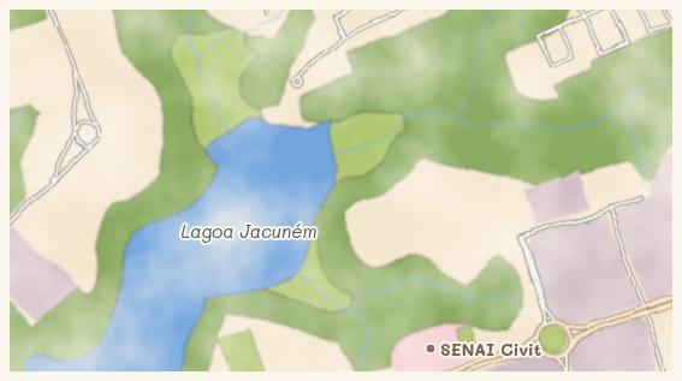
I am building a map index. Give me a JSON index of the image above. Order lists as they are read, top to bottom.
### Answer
{
  "water": ["Lagoa Jacuném"],
  "places": ["SENAI Civit"]
}
